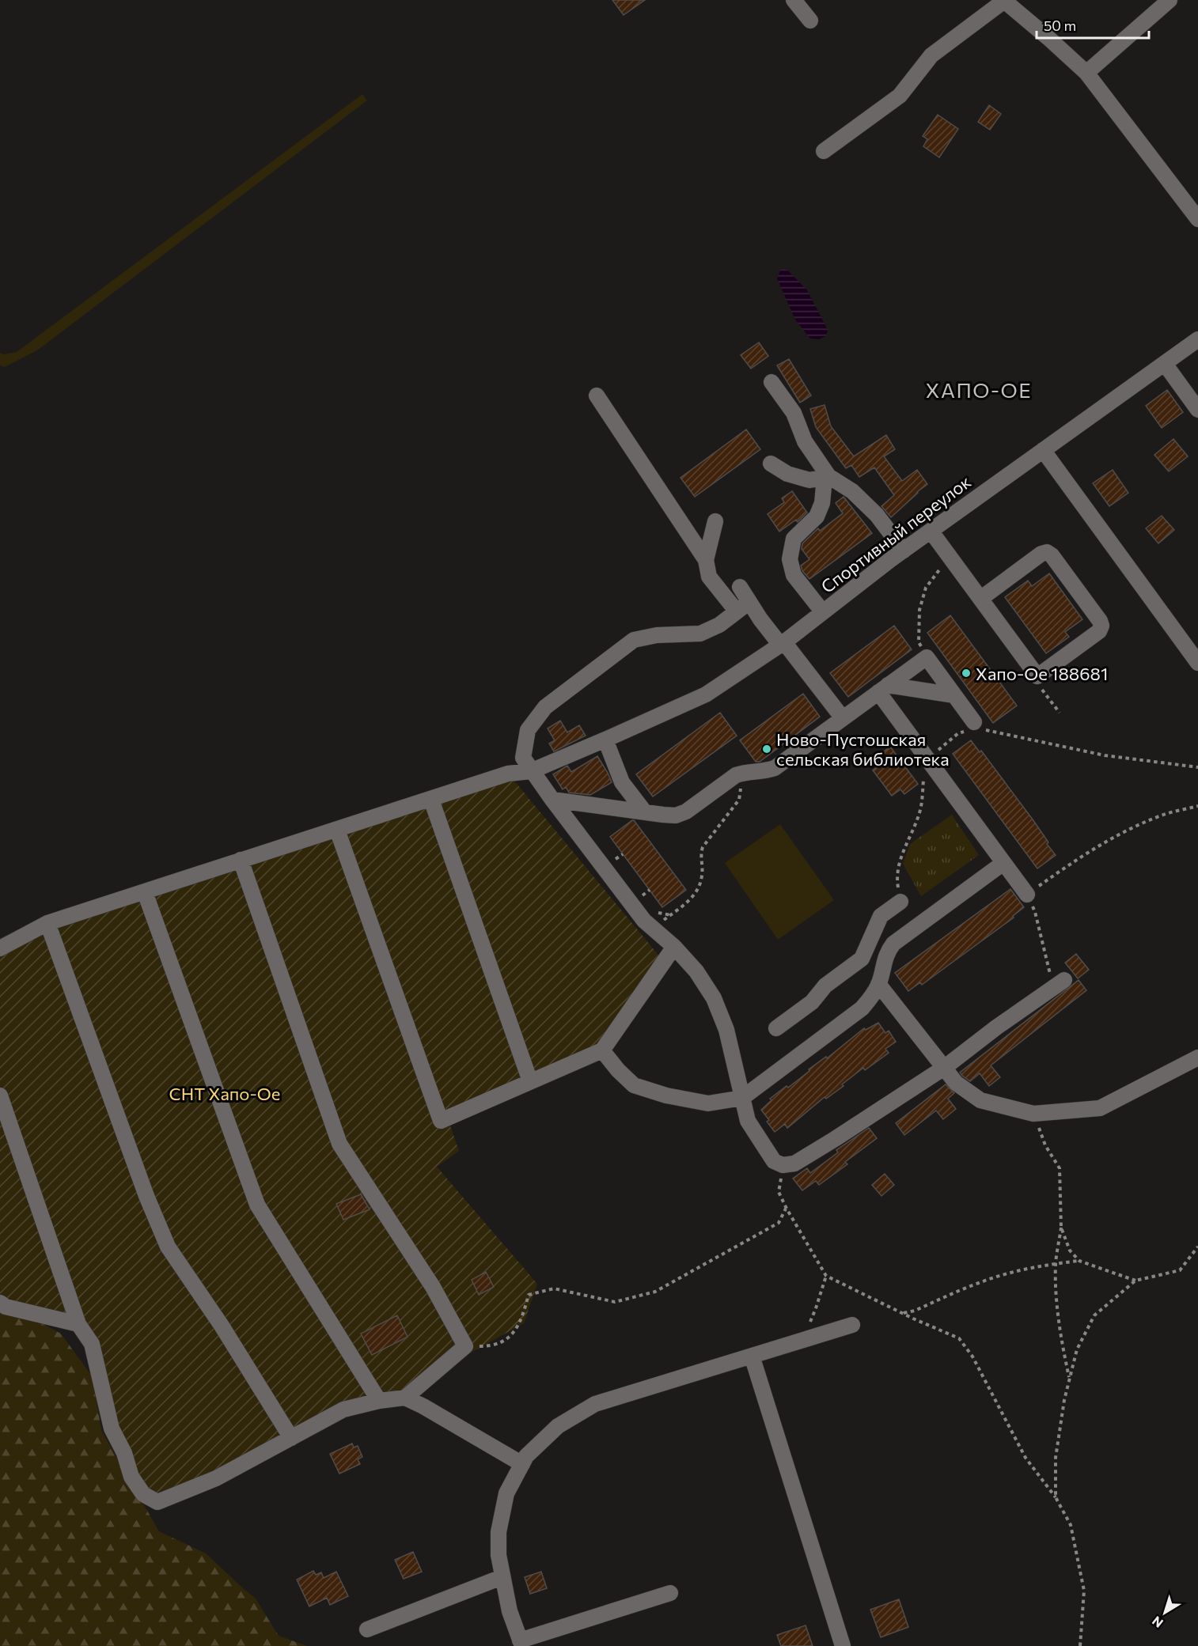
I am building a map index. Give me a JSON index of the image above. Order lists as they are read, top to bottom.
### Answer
{
  "streets": {
    "street": ["Спортивный переулок"]
  },
  "districts": ["ХАПО-ОЕ"],
  "parks": ["СНТ Хапо-Ое"],
  "places": ["Хапо-Ое 188681", "Ново-Пустошская сельская библиотека"],
  "scale_bar": "50 m",
  "north": "bottom left"
}
